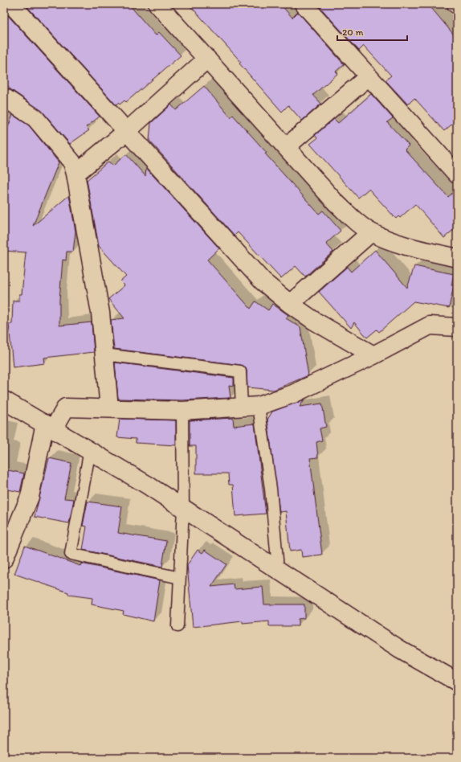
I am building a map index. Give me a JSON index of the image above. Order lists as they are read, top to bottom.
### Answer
{
  "scale_bar": "20 m"
}
